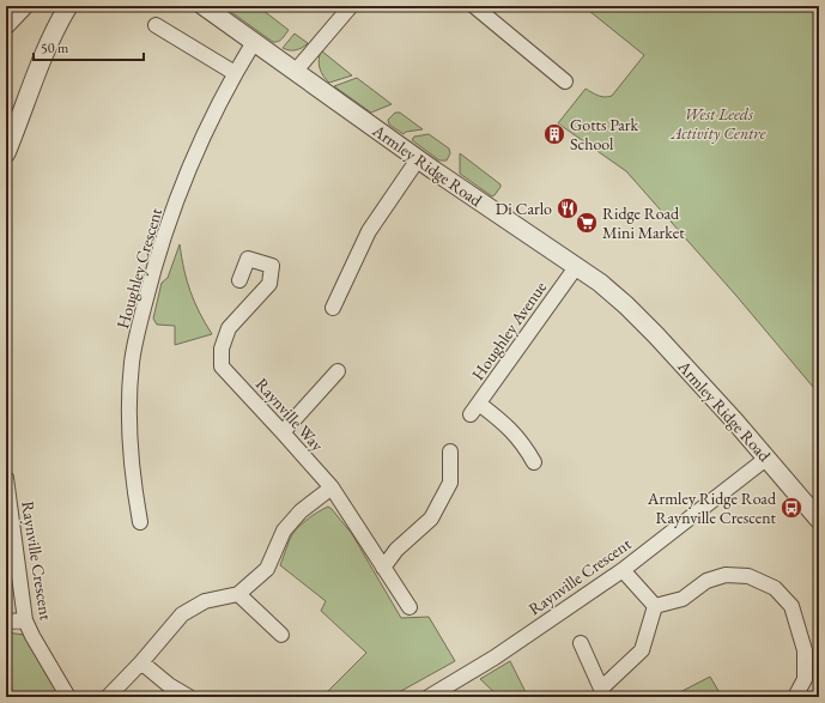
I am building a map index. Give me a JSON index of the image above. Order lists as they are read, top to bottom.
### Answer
{
  "streets": {
    "street": [
      "Armley Ridge Road",
      "Houghley Crescent",
      "Houghley Avenue",
      "Raynville Way",
      "Raynville Crescent"
    ]
  },
  "crossings": [
    ["Armley Ridge Road", "Houghley Crescent"],
    ["Armley Ridge Road", "Houghley Avenue"],
    ["Armley Ridge Road", "Raynville Crescent"]
  ],
  "parks": ["West Leeds Activity Centre"],
  "places": {
    "building": ["Gotts Park School"],
    "restaurant": ["Di Carlo"],
    "supermarket": ["Ridge Road Mini Market"],
    "bus stop": ["Armley Ridge Road Raynville Crescent"]
  },
  "scale_bar": "50 m"
}
